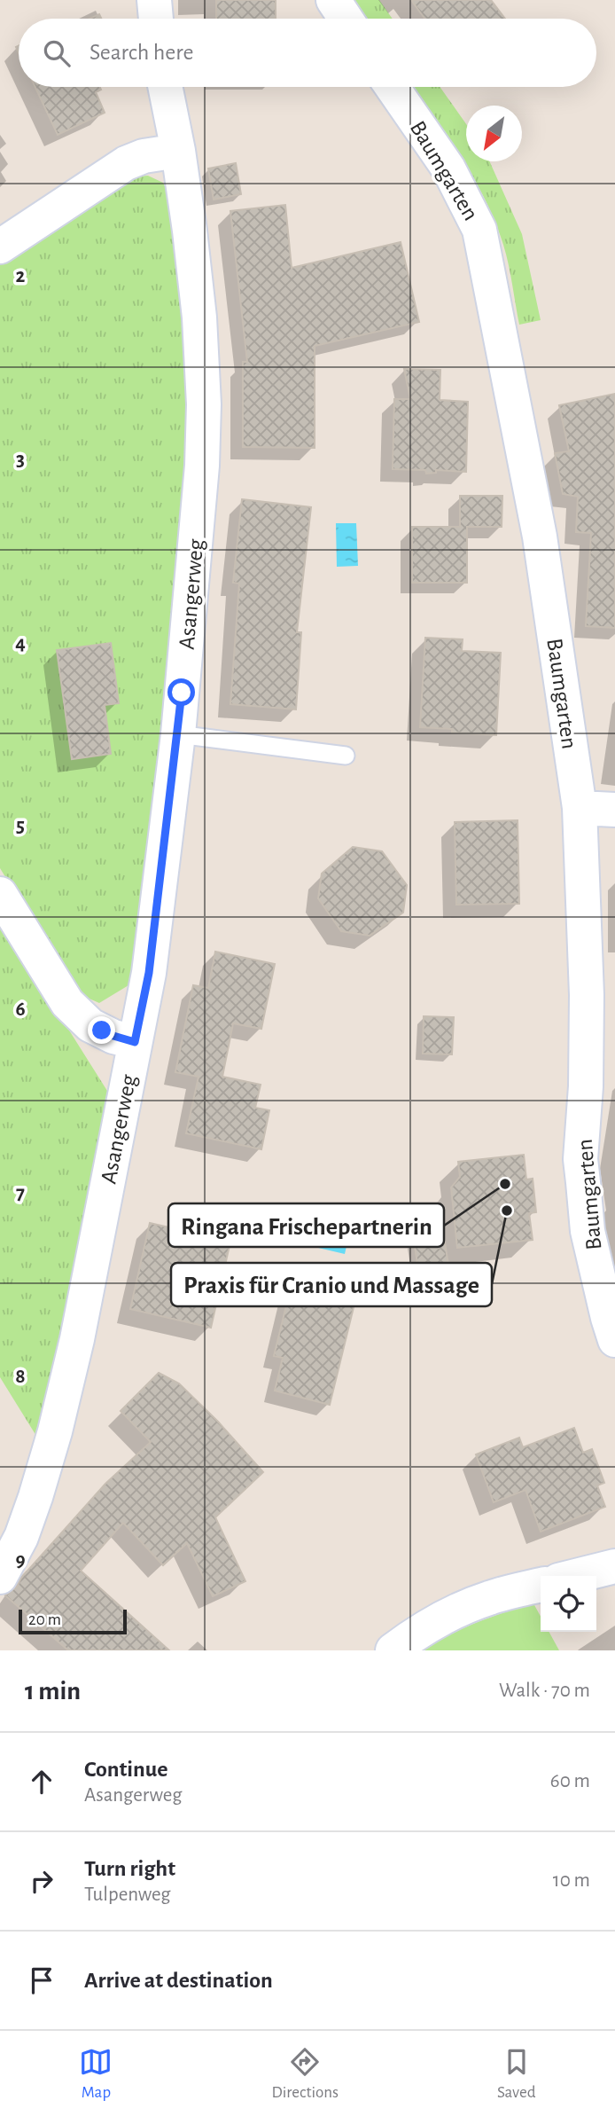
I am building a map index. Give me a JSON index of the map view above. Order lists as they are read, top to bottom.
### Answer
{
  "streets": {
    "street": ["Baumgarten", "Asangerweg"]
  },
  "places": ["Ringana Frischepartnerin", "Praxis für Cranio und Massage"],
  "scale_bar": "20 m",
  "north": "bottom left",
  "page": {
    "search": "Search here",
    "scale": "20 m",
    "heading": ["1 min", "Walk · 70 m"],
    "list": [
      ["Continue", "Asangerweg", "60 m"],
      ["Turn right", "Tulpenweg", "10 m"],
      "Arrive at destination"
    ],
    "nav": ["Map", "Directions", "Saved"]
  },
  "grid": {
    "rows": [
      "2",
      "3",
      "4",
      "5",
      "6",
      "7",
      "8",
      "9"
    ]
  }
}
